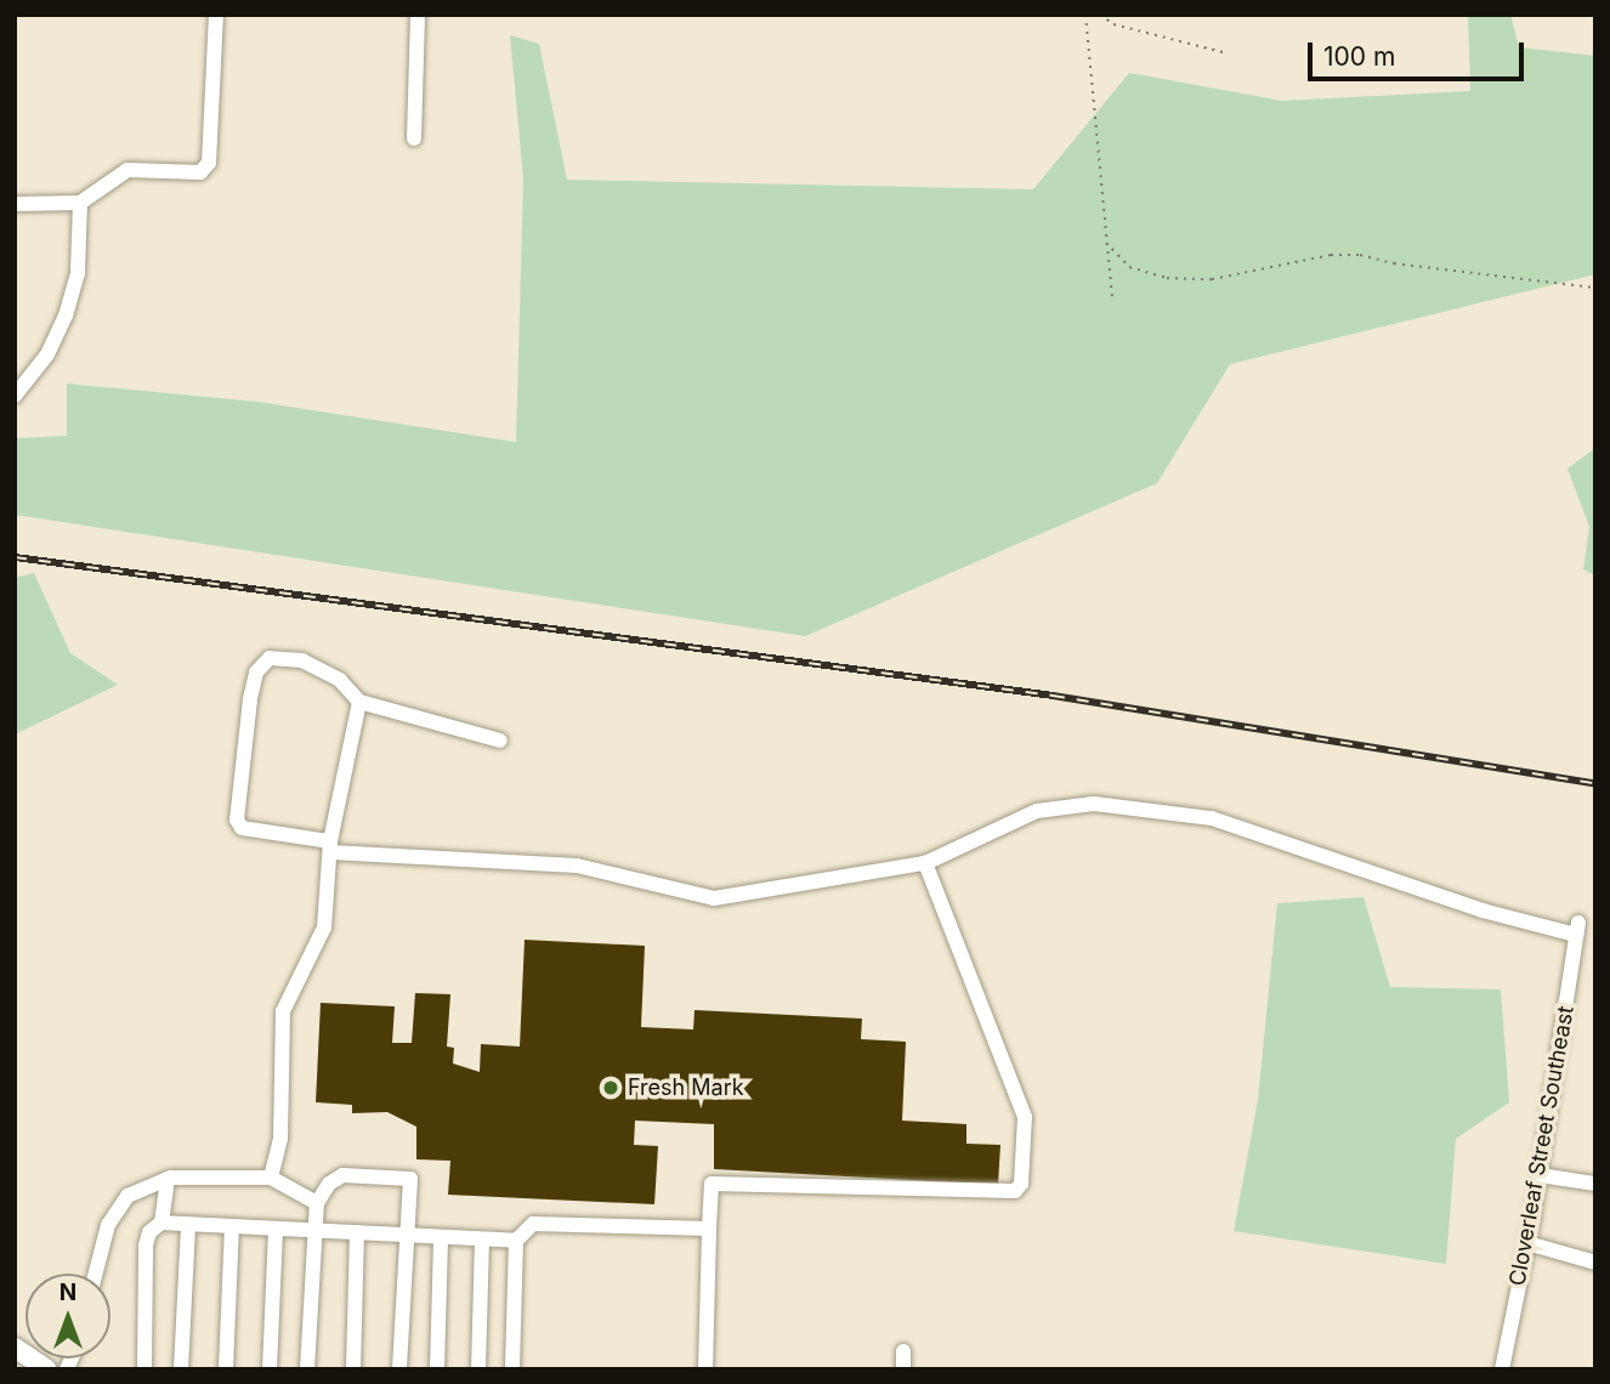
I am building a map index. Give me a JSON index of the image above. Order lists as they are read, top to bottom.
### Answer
{
  "streets": {
    "street": ["Cloverleaf Street Southeast"]
  },
  "places": ["Fresh Mark"],
  "scale_bar": "100 m",
  "north": "top"
}
